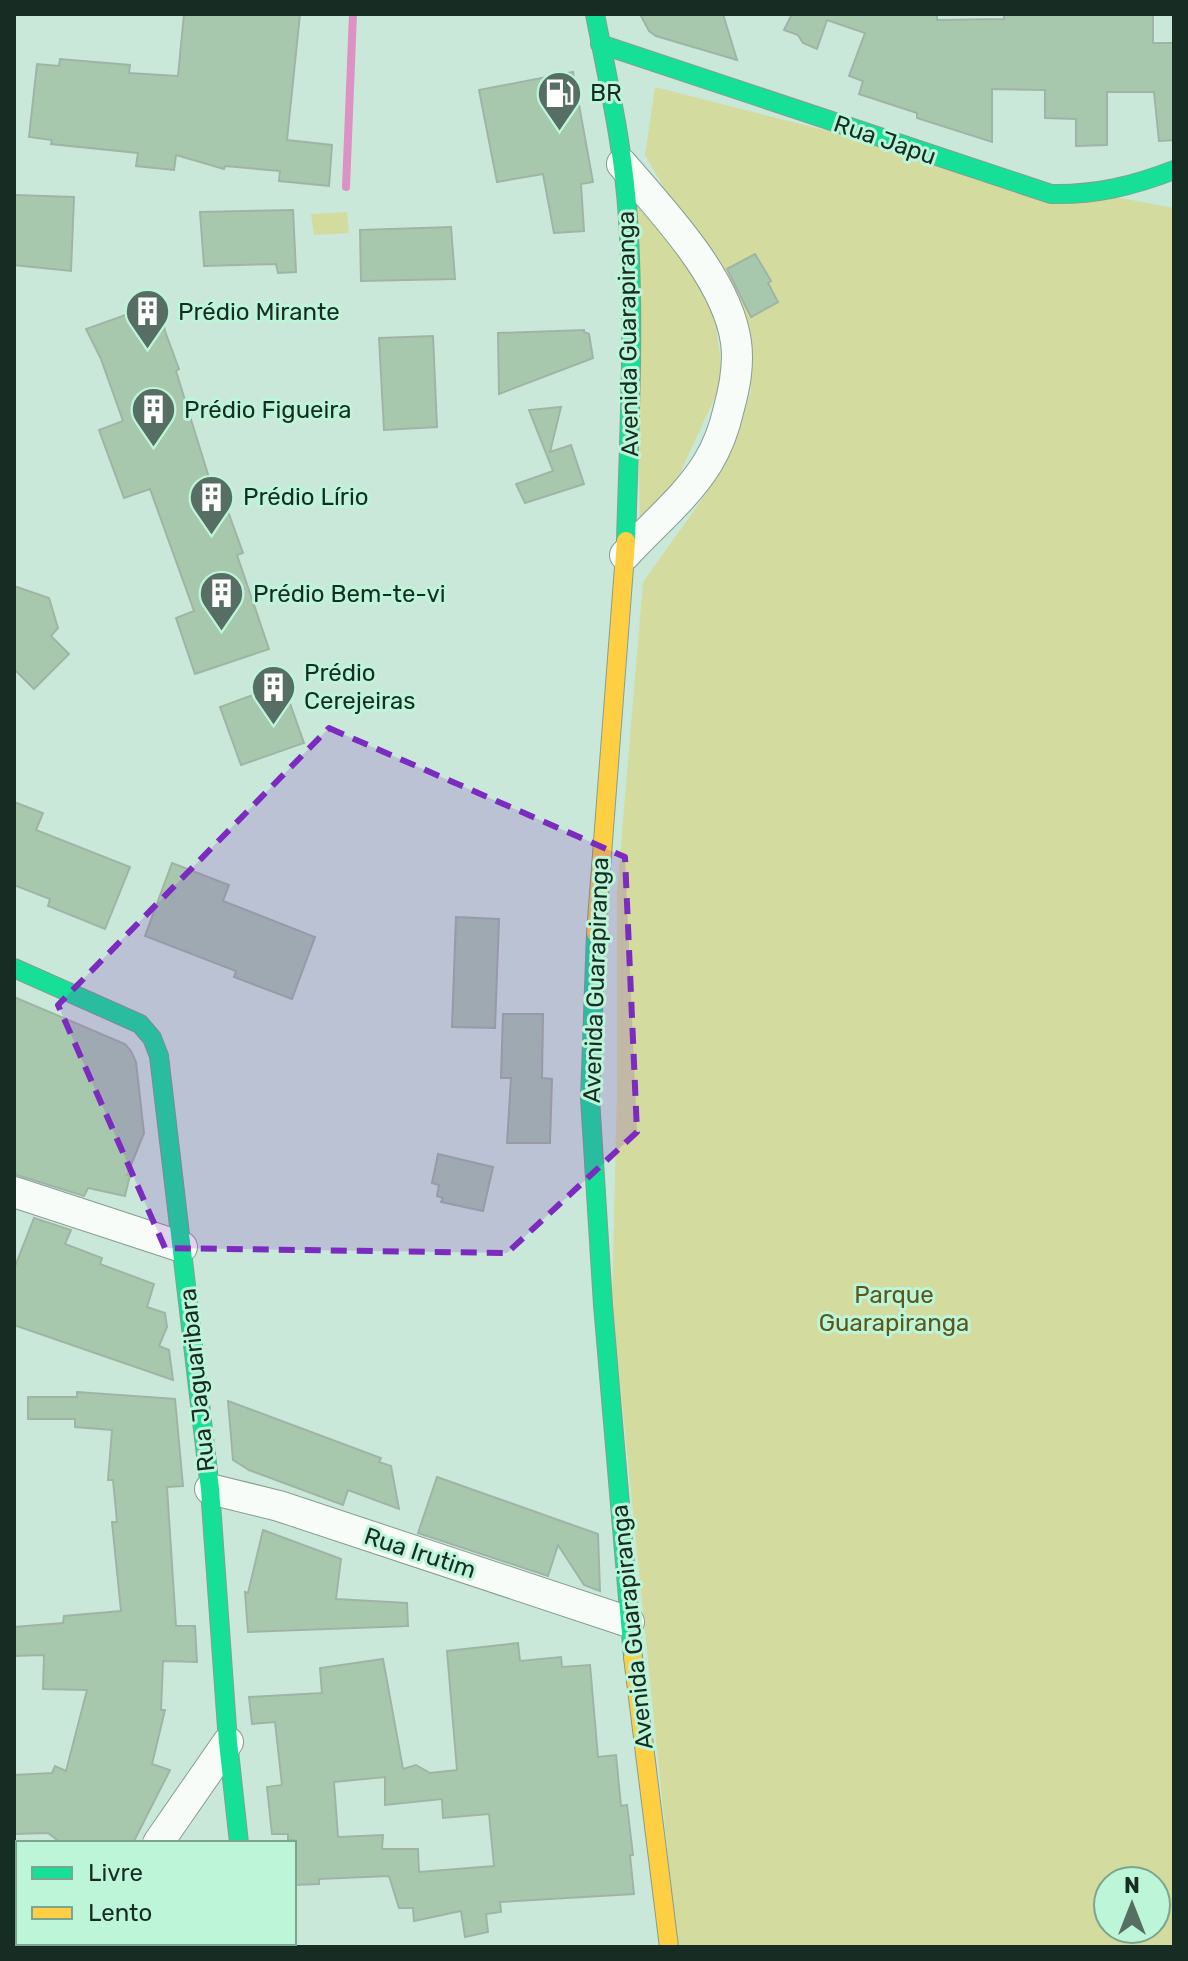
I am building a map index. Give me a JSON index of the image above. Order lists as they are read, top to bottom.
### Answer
{
  "streets": {
    "main road": ["Rua Japu", "Avenida Guarapiranga", "Rua Jaguaribara"],
    "street": ["Rua Irutim"]
  },
  "crossings": [
    ["Rua Japu", "Avenida Guarapiranga"],
    ["Avenida Guarapiranga", "Rua Irutim"],
    ["Rua Jaguaribara", "Rua Irutim"]
  ],
  "parks": ["Parque Guarapiranga"],
  "places": {
    "fuel station": ["BR"],
    "building": [
      "Prédio Mirante",
      "Prédio Figueira",
      "Prédio Lírio",
      "Prédio Bem-te-vi",
      "Prédio Cerejeiras"
    ]
  },
  "legend": ["Livre", "Lento"],
  "north": "top"
}
